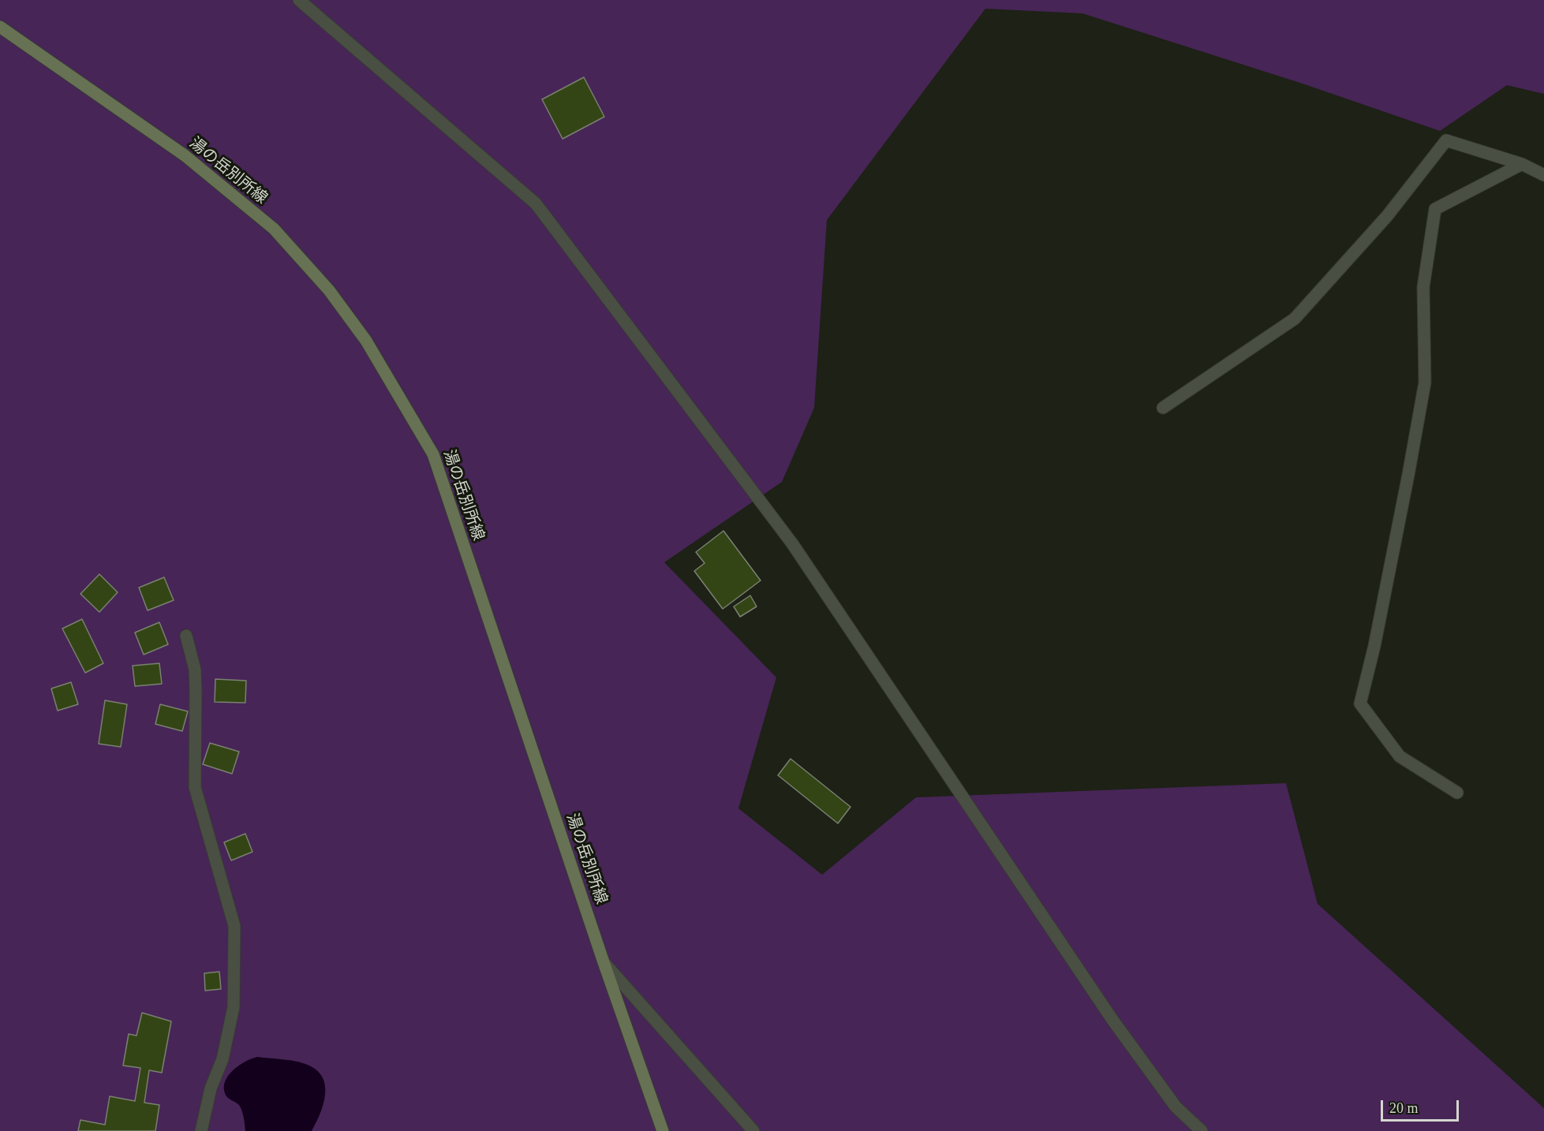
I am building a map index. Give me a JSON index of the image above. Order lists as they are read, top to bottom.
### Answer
{
  "streets": {
    "main road": ["湯の岳別所線"]
  },
  "scale_bar": "20 m"
}
